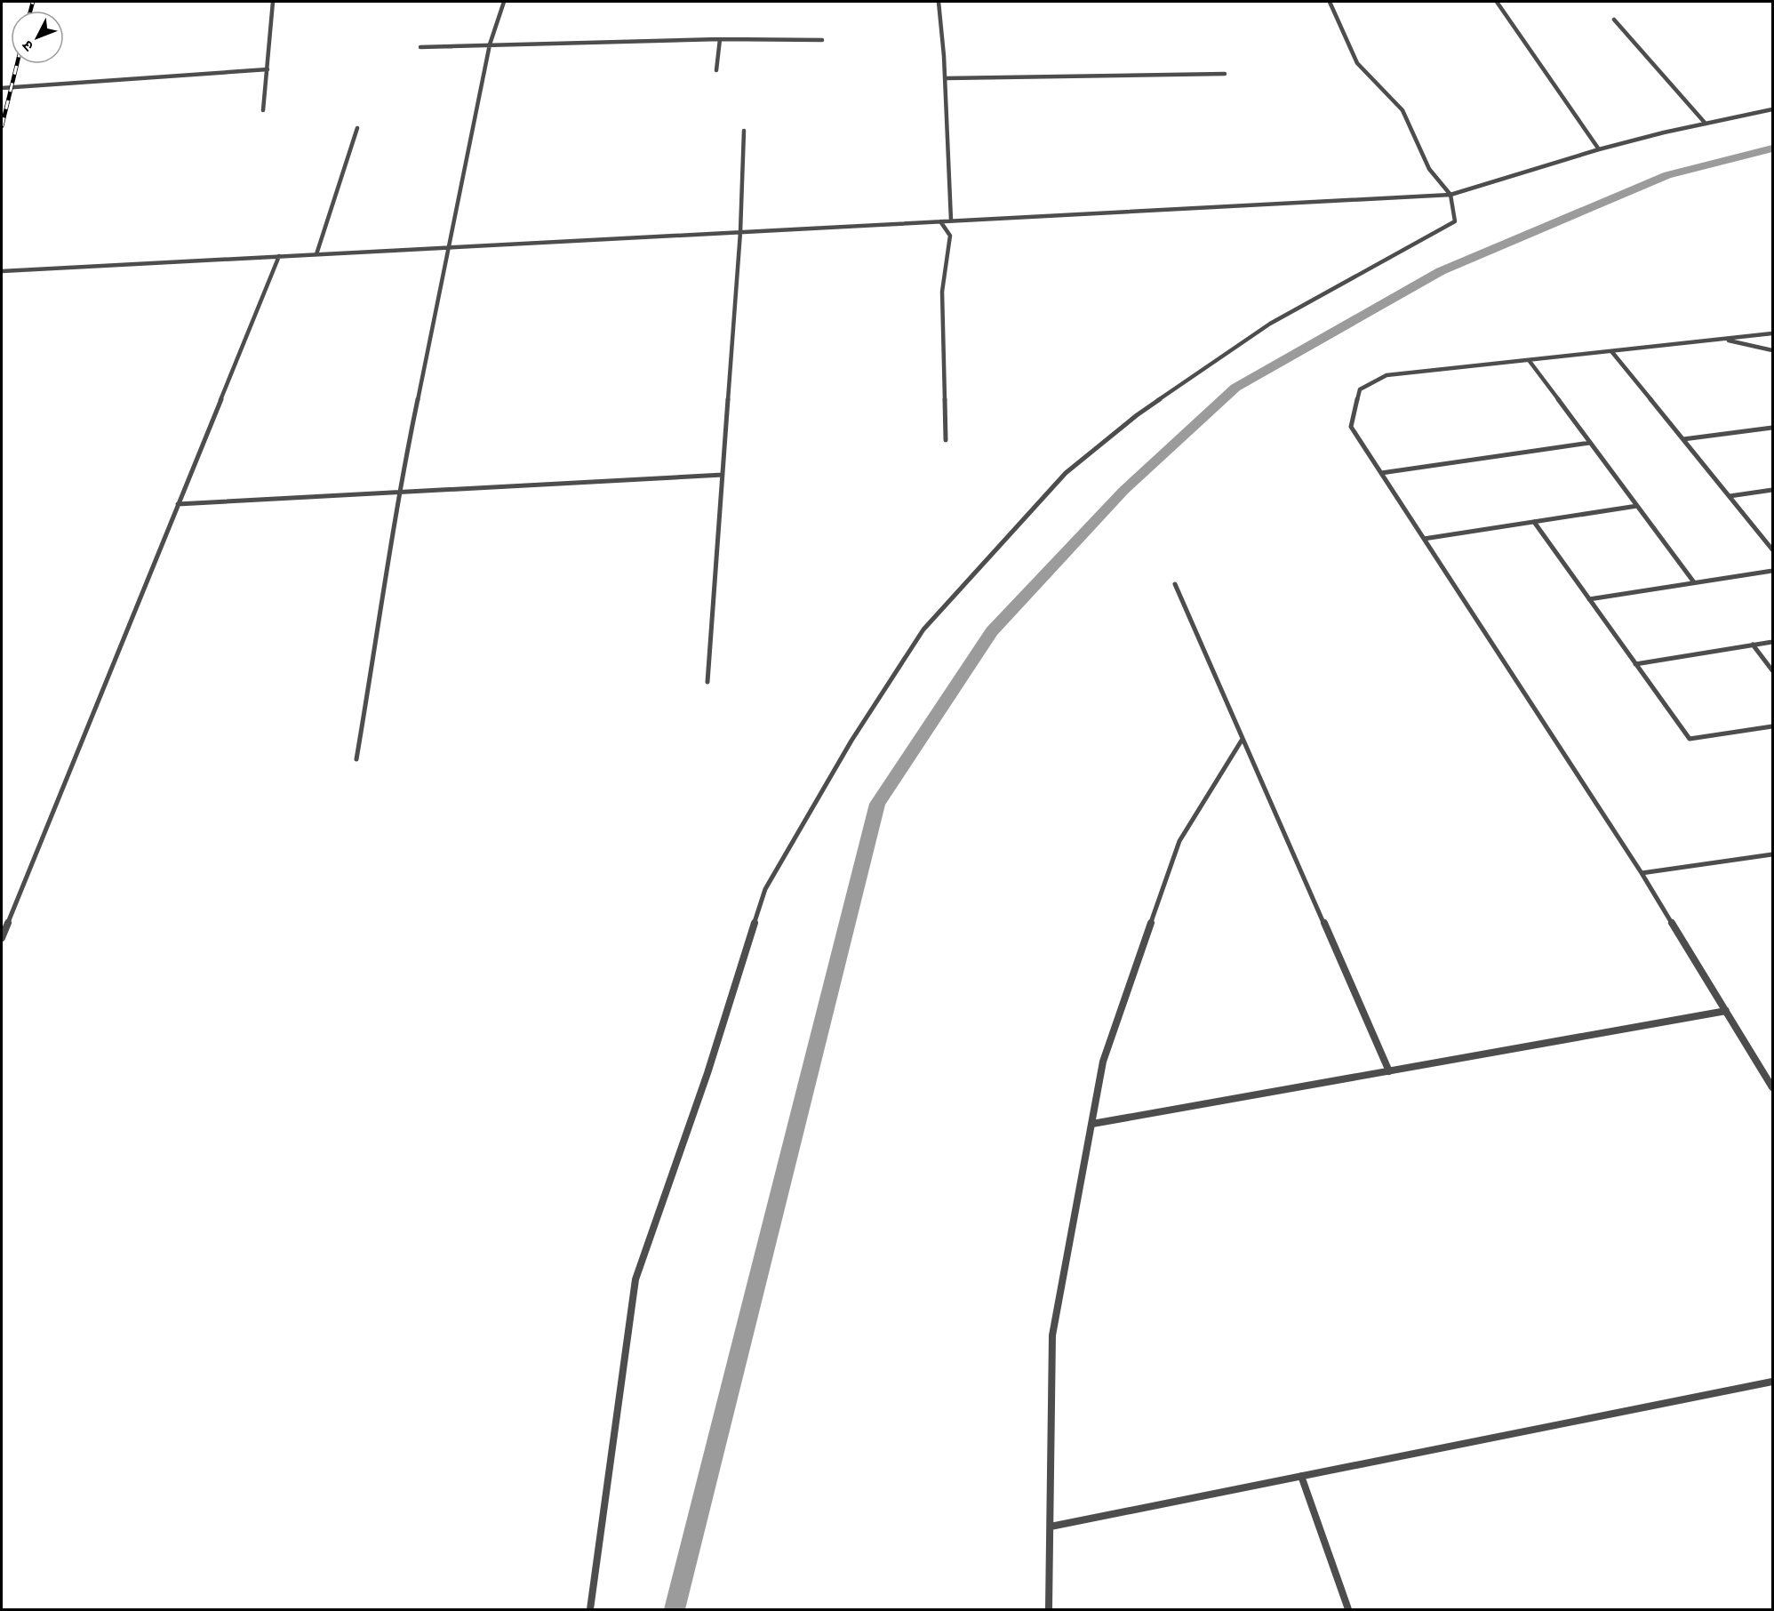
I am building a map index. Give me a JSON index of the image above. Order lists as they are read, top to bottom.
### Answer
{
  "north": "bottom left"
}
